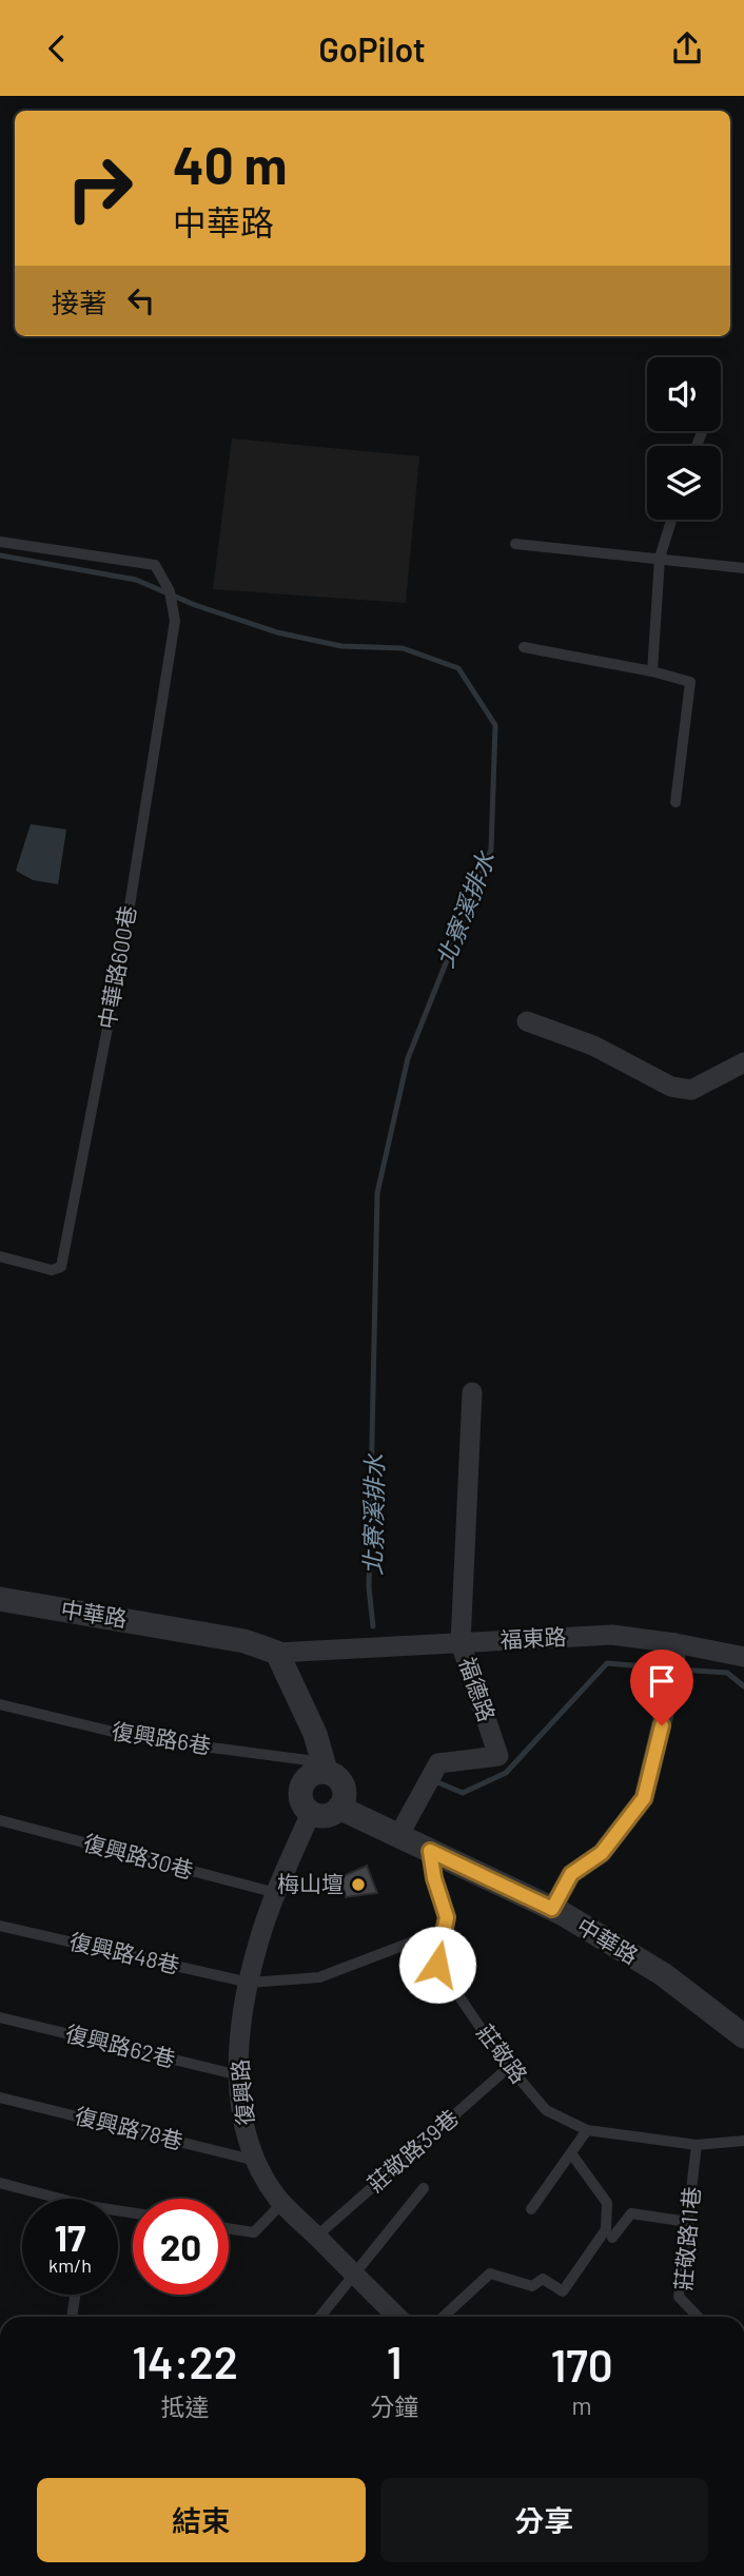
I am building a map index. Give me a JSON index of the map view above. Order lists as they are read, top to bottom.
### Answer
{
  "streets": {
    "street": [
      "中華路",
      "福東路",
      "福德路",
      "復興路"
    ],
    "lane": [
      "中華路600巷",
      "復興路6巷",
      "復興路30巷",
      "復興路48巷",
      "復興路62巷",
      "莊敬路",
      "復興路78巷",
      "莊敬路39巷",
      "莊敬路11巷"
    ]
  },
  "crossings": [
    ["中華路", "福東路"],
    ["中華路", "福德路"],
    ["中華路", "復興路6巷"],
    ["中華路", "莊敬路"],
    ["中華路", "復興路"],
    ["福東路", "福德路"],
    ["復興路6巷", "復興路"],
    ["復興路30巷", "復興路"],
    ["復興路48巷", "莊敬路"],
    ["復興路48巷", "復興路"],
    ["復興路62巷", "復興路"],
    ["莊敬路", "莊敬路39巷"],
    ["莊敬路", "莊敬路11巷"],
    ["復興路", "復興路78巷"],
    ["復興路", "莊敬路39巷"]
  ],
  "water": ["北寮溪排水"],
  "places": ["梅山壇"],
  "page": {
    "header": "GoPilot",
    "turn": ["40 m", "中華路"],
    "then": "接著",
    "speed": "17 km/h",
    "limit": "20",
    "eta": [
      "14:22",
      "抵達",
      "1",
      "分鐘",
      "170",
      "m"
    ],
    "buttons": ["結束", "分享"]
  }
}
